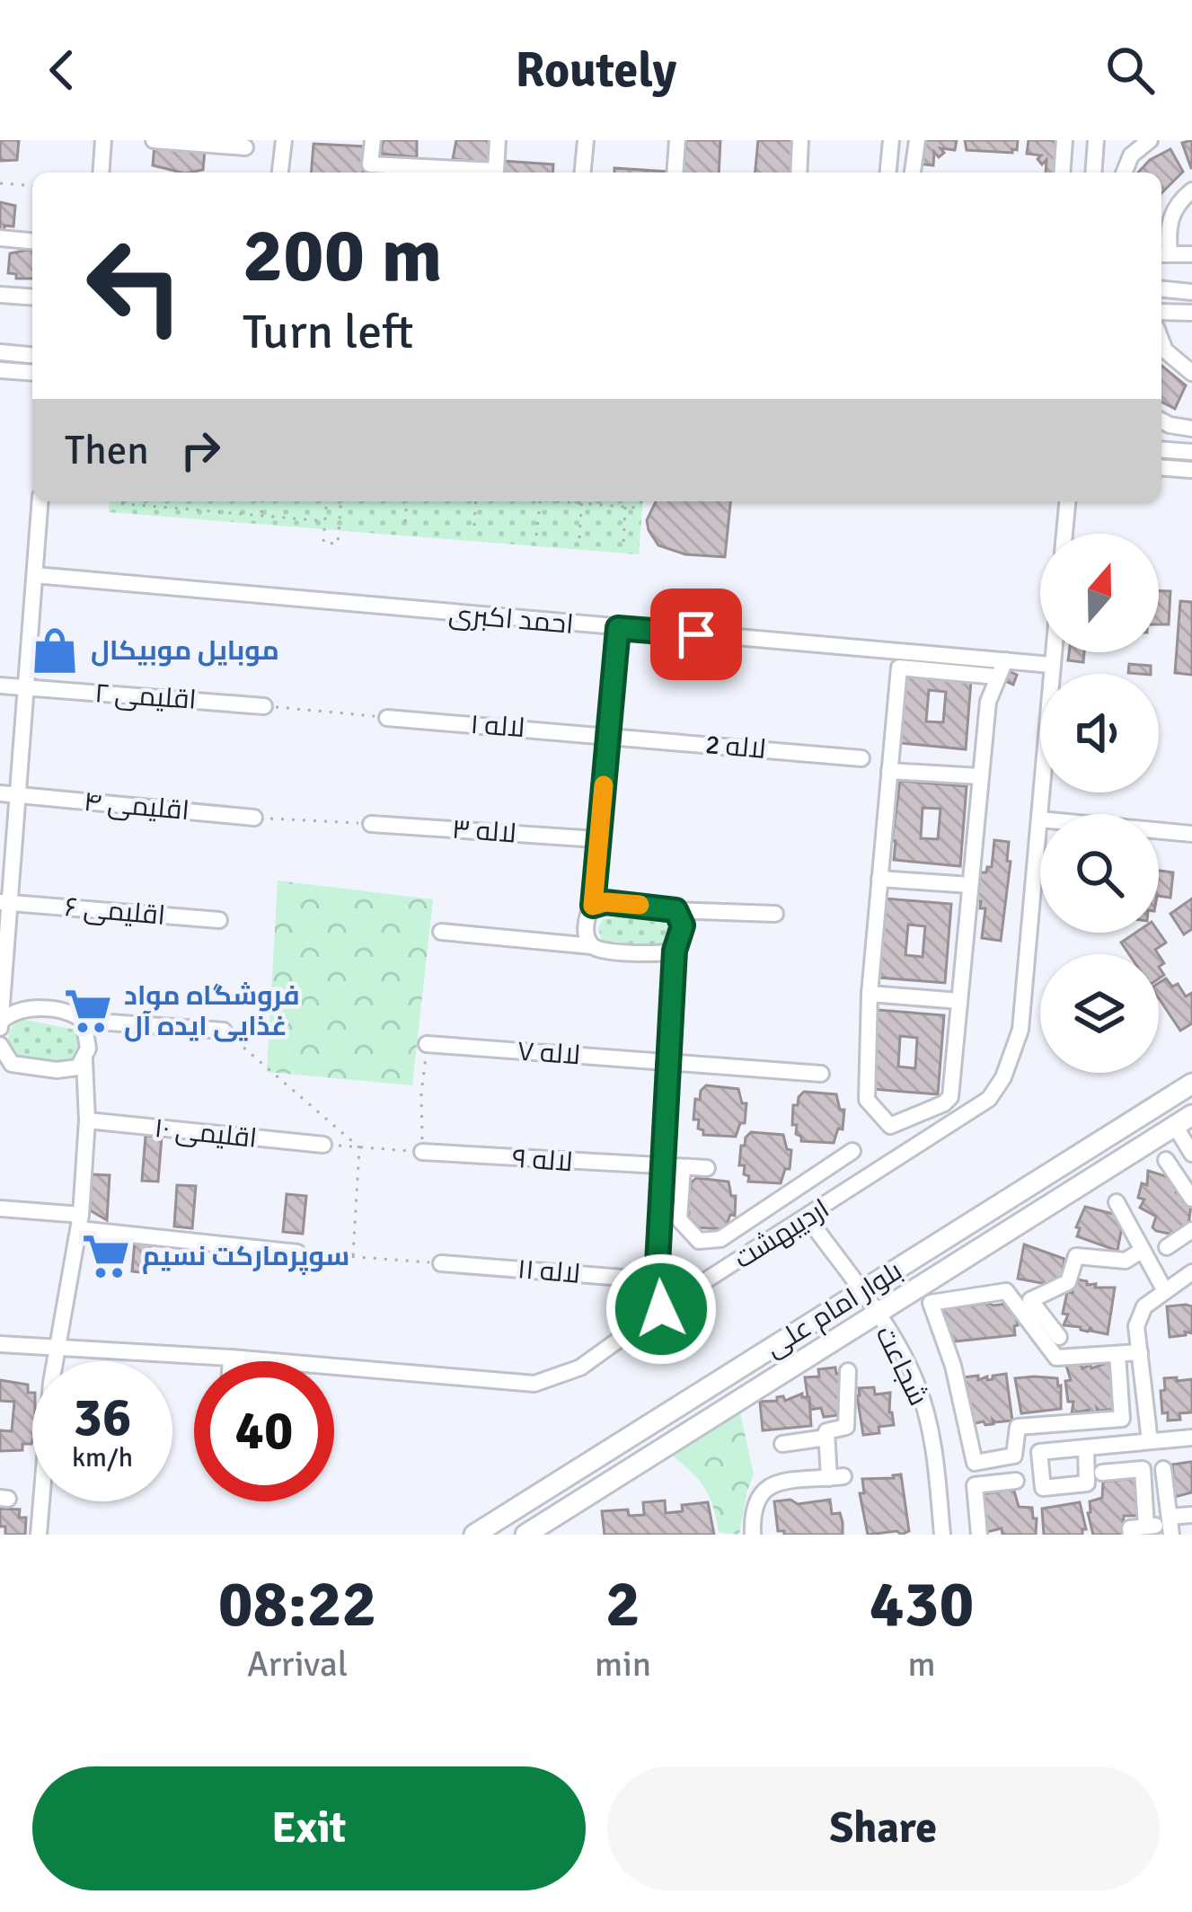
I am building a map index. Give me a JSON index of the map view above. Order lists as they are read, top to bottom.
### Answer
{
  "streets": {
    "main road": ["بلوار امام علی"],
    "street": [
      "احمد اکبری",
      "اقلیمی ۲",
      "لاله ۱",
      "لاله 2",
      "اقلیمی ۴",
      "لاله ۳",
      "اقلیمی ۶",
      "لاله ۷",
      "اقلیمی ۱۰",
      "لاله ۹",
      "اردیبهشت",
      "لاله ۱۱",
      "شجاعت"
    ]
  },
  "crossings": [
    ["احمد اکبری", "اردیبهشت"],
    ["لاله ۱", "لاله 2"],
    ["اردیبهشت", "شجاعت"],
    ["بلوار امام علی", "شجاعت"]
  ],
  "places": {
    "shop": ["موبایل موبیکال"],
    "supermarket": ["فروشگاه مواد غذایی ایده آل", "سوپرمارکت نسیم"]
  },
  "north": "top",
  "page": {
    "header": "Routely",
    "turn": ["200 m", "Turn left"],
    "then": "Then",
    "speed": "36 km/h",
    "limit": "40",
    "eta": [
      "08:22",
      "Arrival",
      "2",
      "min",
      "430",
      "m"
    ],
    "buttons": ["Exit", "Share"]
  }
}
